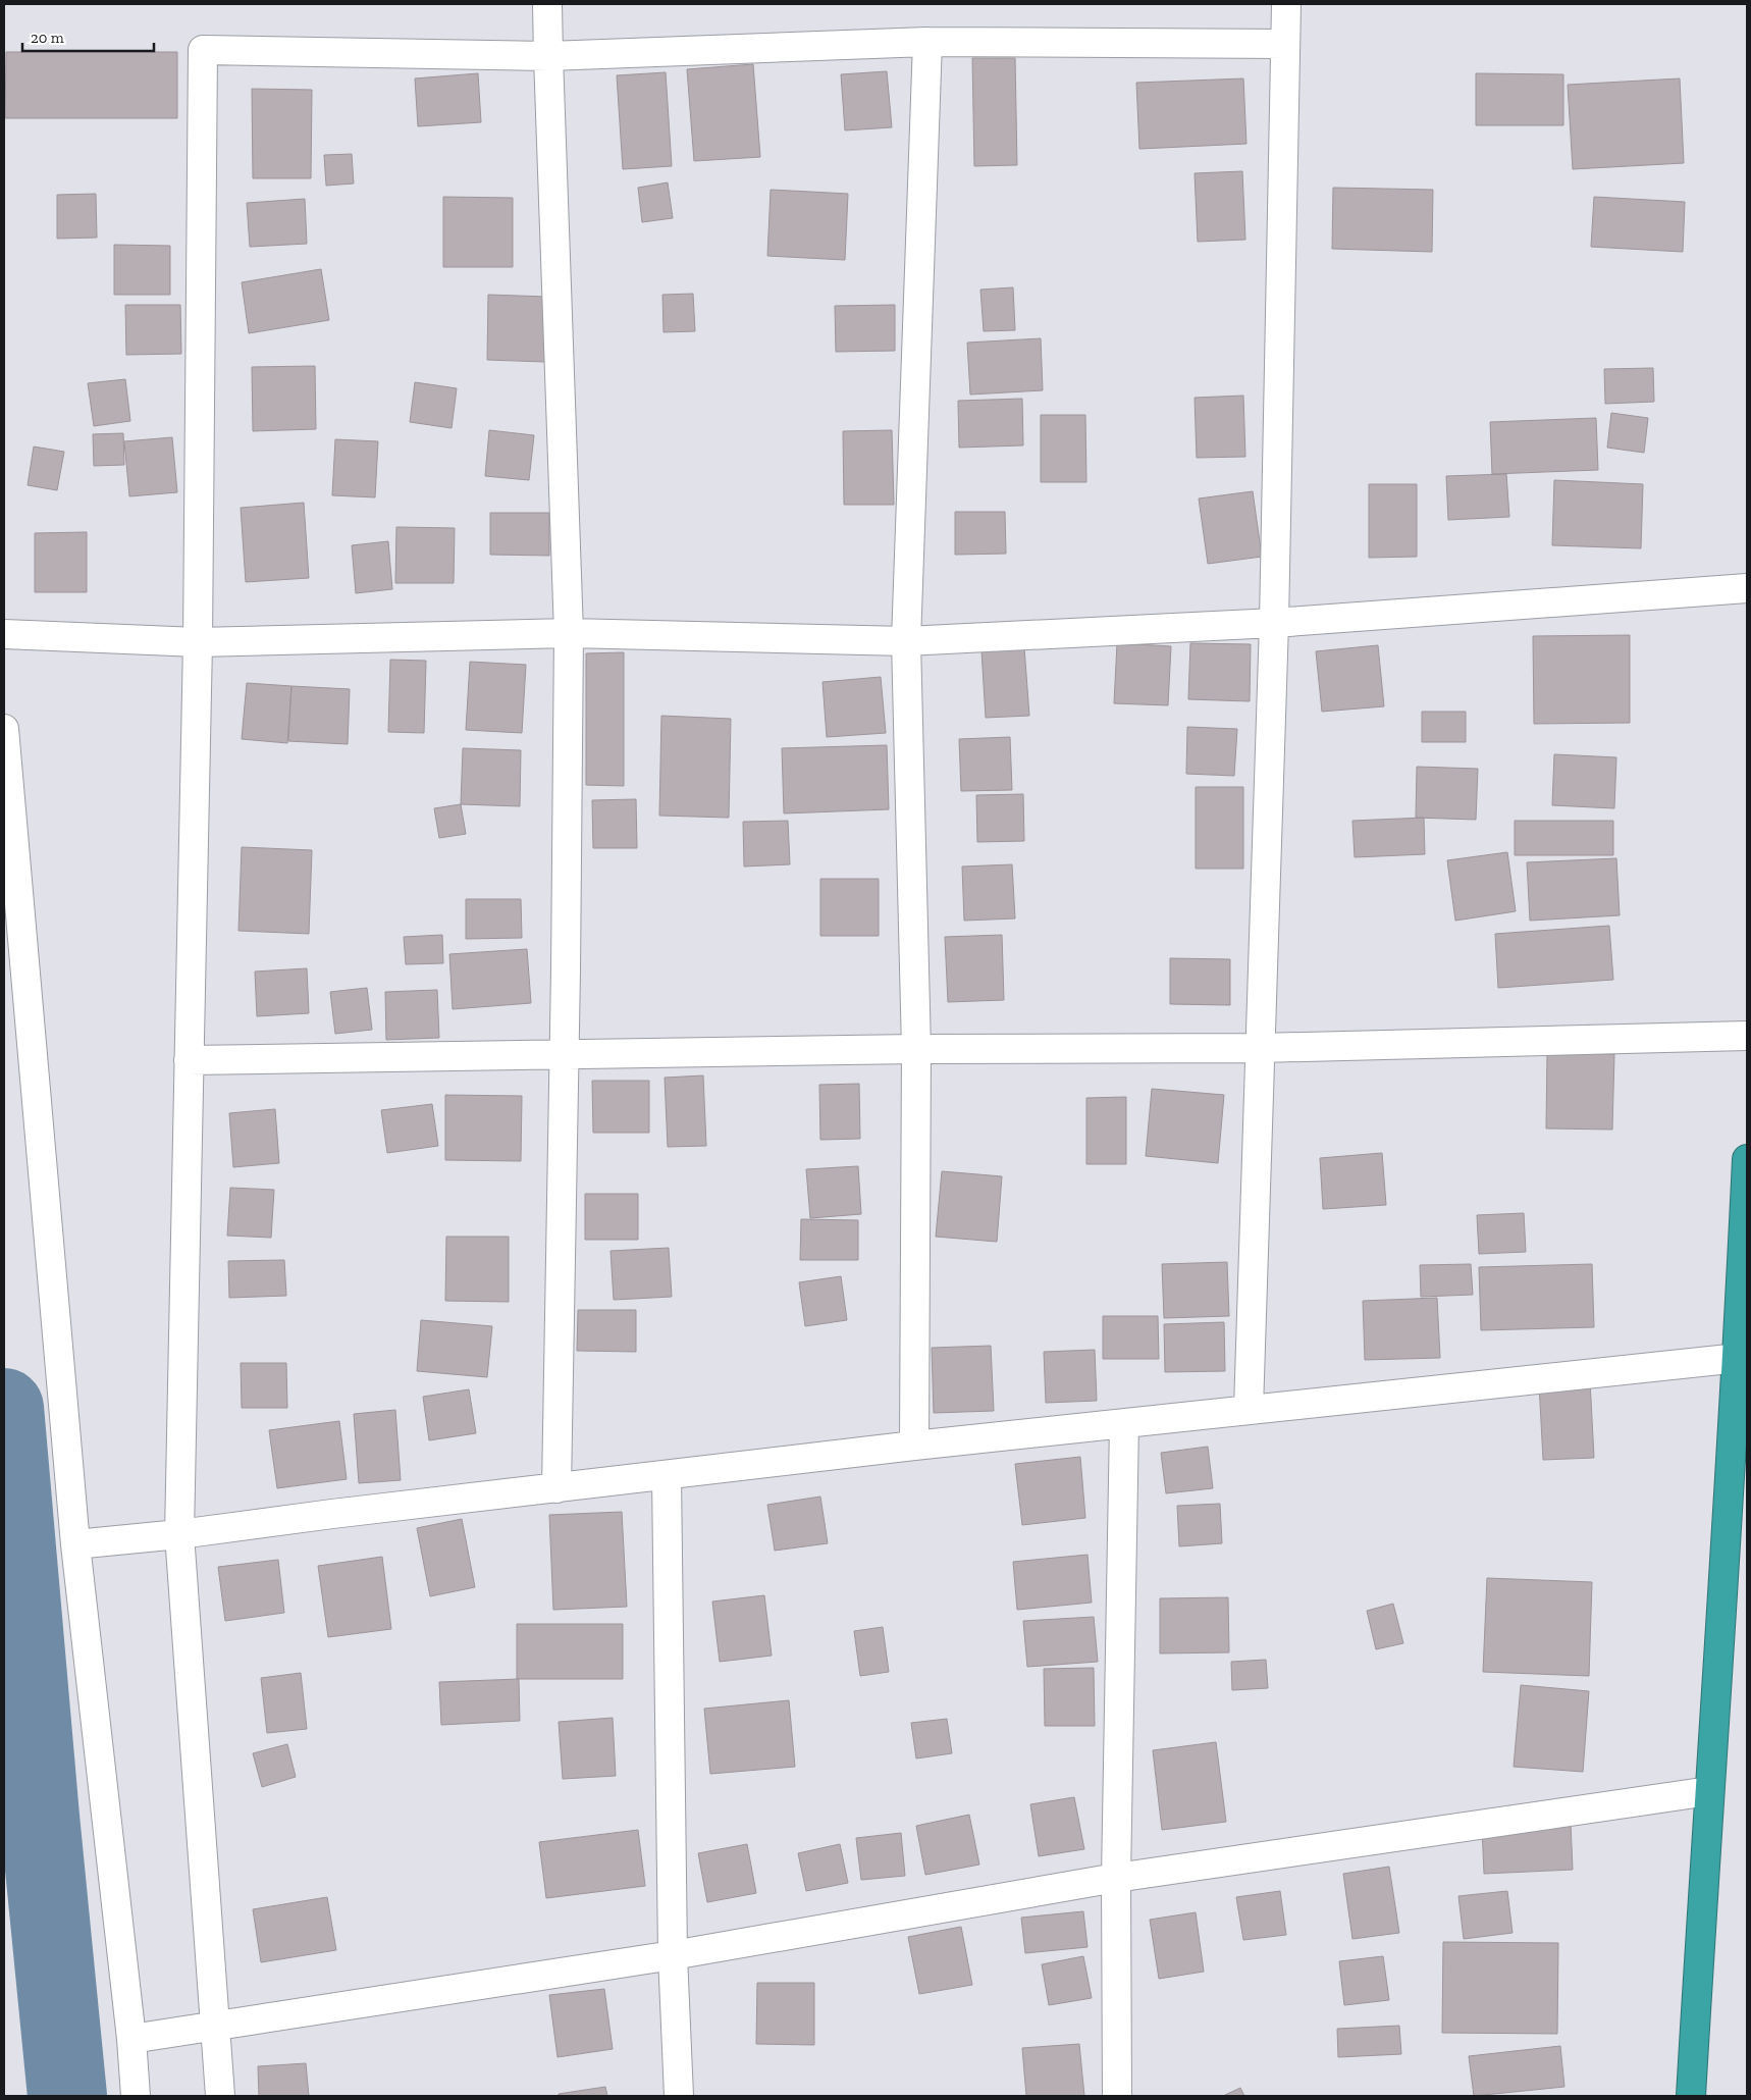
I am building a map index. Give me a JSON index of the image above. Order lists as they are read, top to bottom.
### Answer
{
  "scale_bar": "20 m"
}
